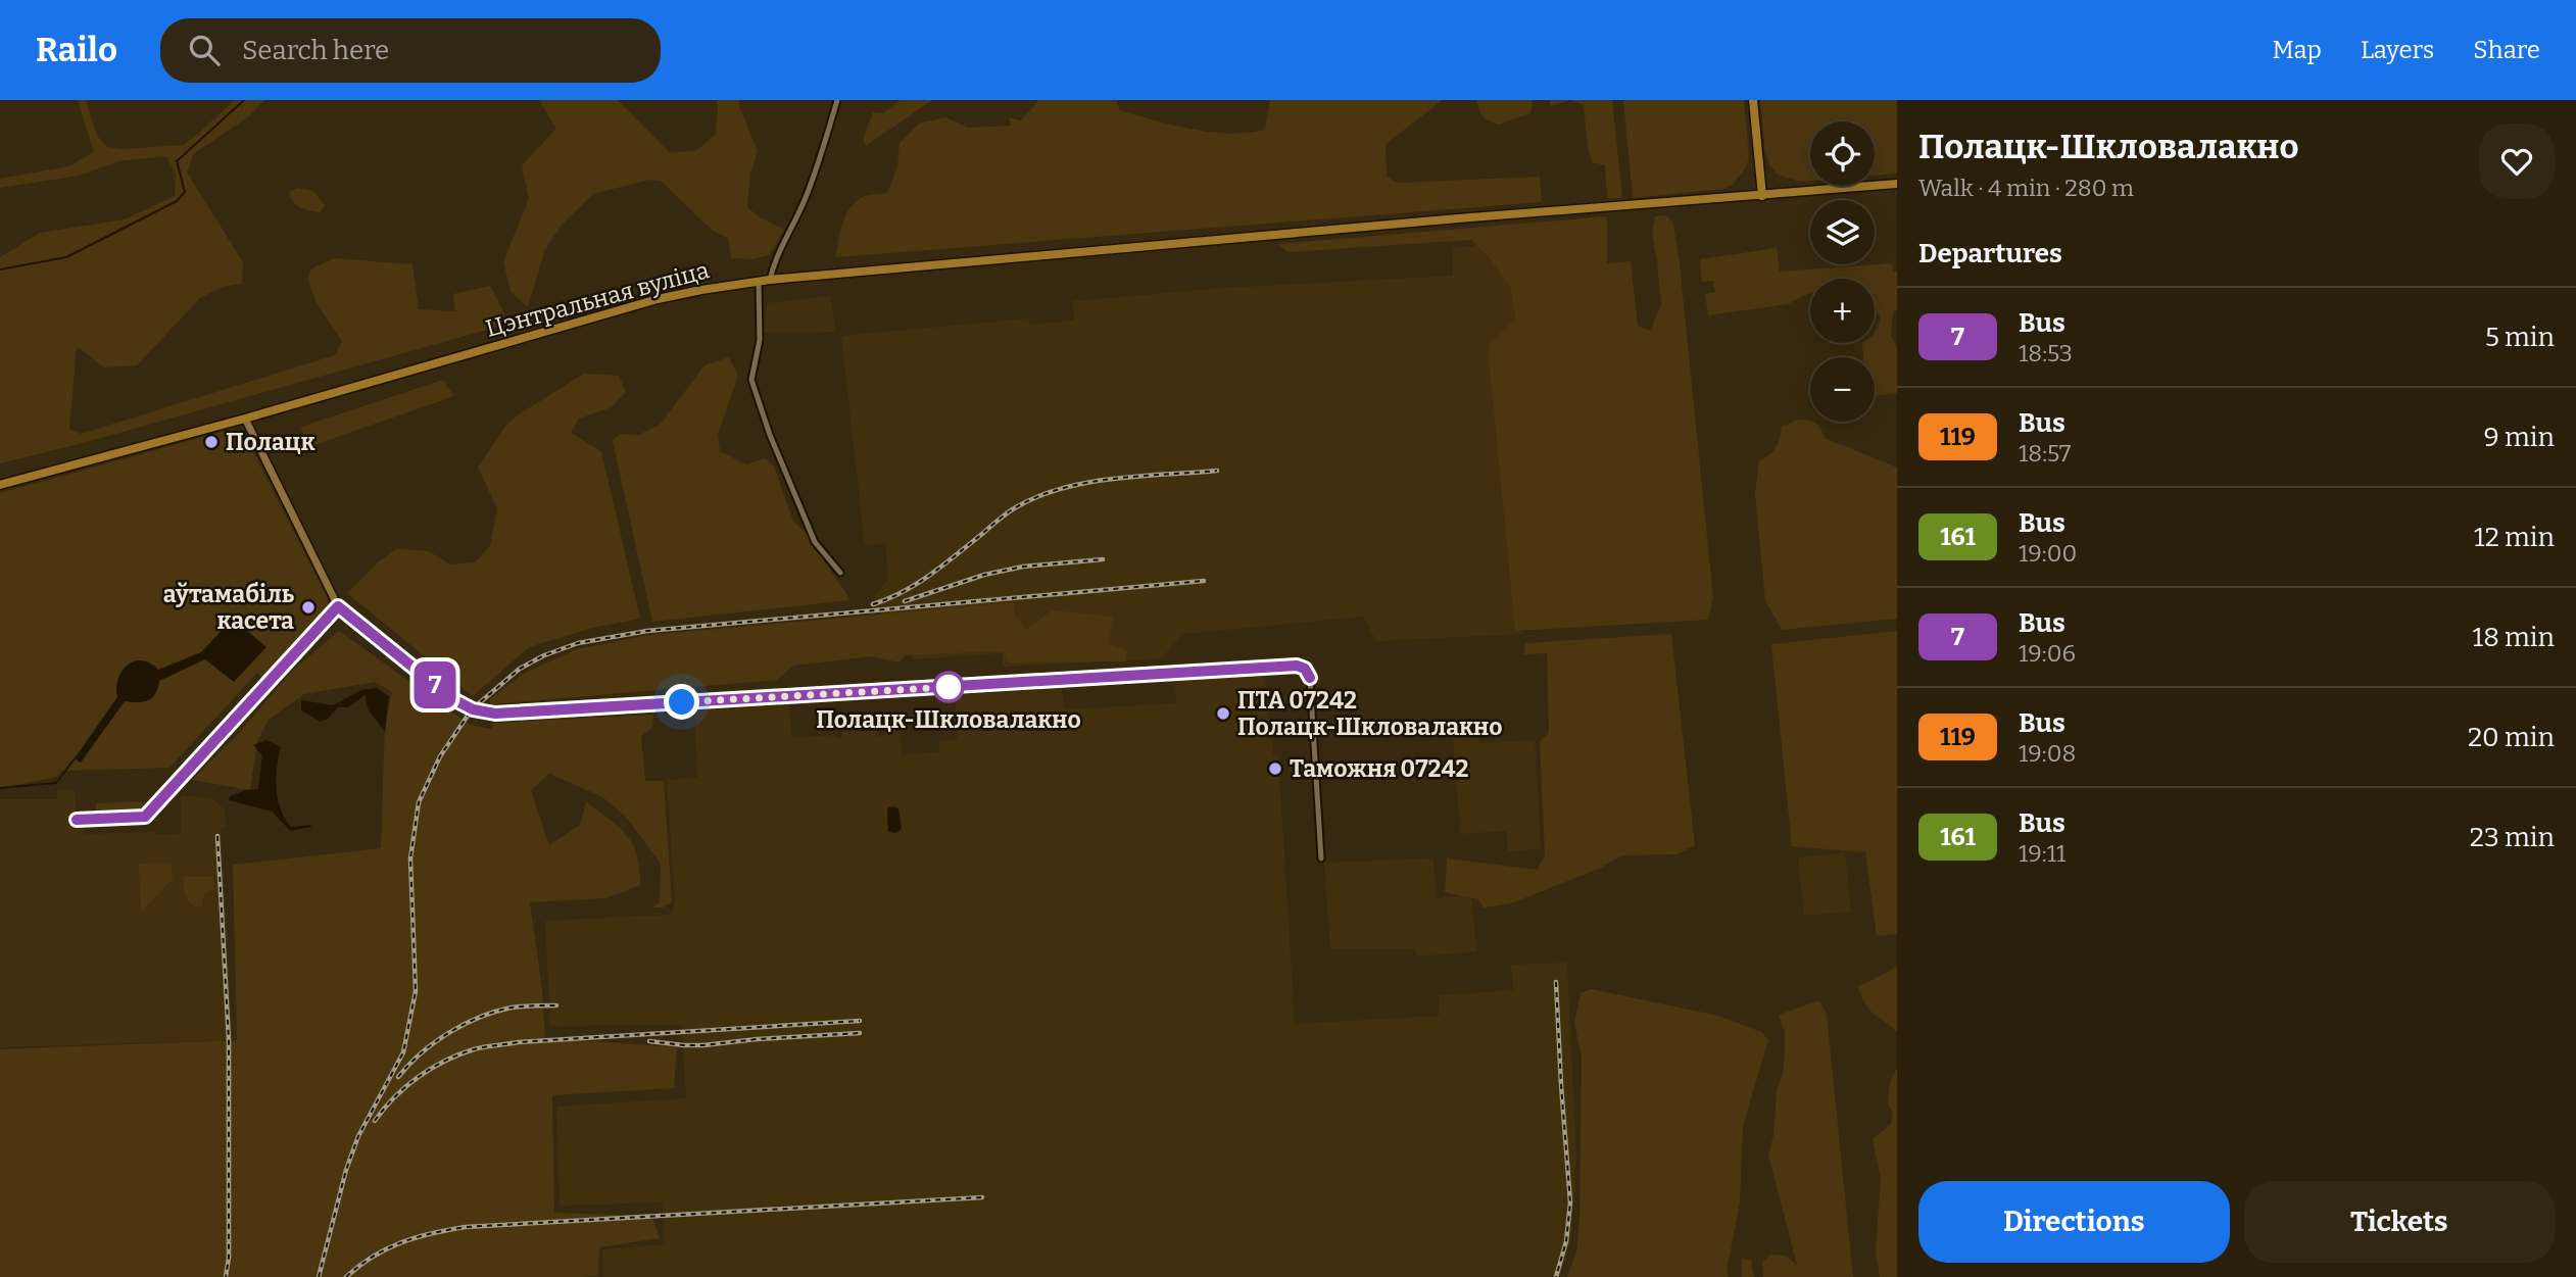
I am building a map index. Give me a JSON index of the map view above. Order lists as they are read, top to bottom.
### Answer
{
  "streets": {
    "main road": ["Цэнтральная вуліца"]
  },
  "places": [
    "Полацк",
    "аўтамабіль касета",
    "Полацк-Шкловалакно",
    "ПТА 07242 Полацк-Шкловалакно",
    "Таможня 07242"
  ],
  "lines": ["bus line 7"],
  "page": {
    "header": "Railo",
    "search": "Search here",
    "nav": ["Map", "Layers", "Share"],
    "on_map": "7",
    "heading": [
      ["Полацк-Шкловалакно", "Walk · 4 min · 280 m"],
      "Departures"
    ],
    "map_buttons": ["+", "−"],
    "list": [
      {
        "mark": "7",
        "name": "Bus",
        "note": "18:53",
        "value": "5 min"
      },
      {
        "mark": "119",
        "name": "Bus",
        "note": "18:57",
        "value": "9 min"
      },
      {
        "mark": "161",
        "name": "Bus",
        "note": "19:00",
        "value": "12 min"
      },
      {
        "mark": "7",
        "name": "Bus",
        "note": "19:06",
        "value": "18 min"
      },
      {
        "mark": "119",
        "name": "Bus",
        "note": "19:08",
        "value": "20 min"
      },
      {
        "mark": "161",
        "name": "Bus",
        "note": "19:11",
        "value": "23 min"
      }
    ],
    "buttons": ["Directions", "Tickets"]
  }
}
